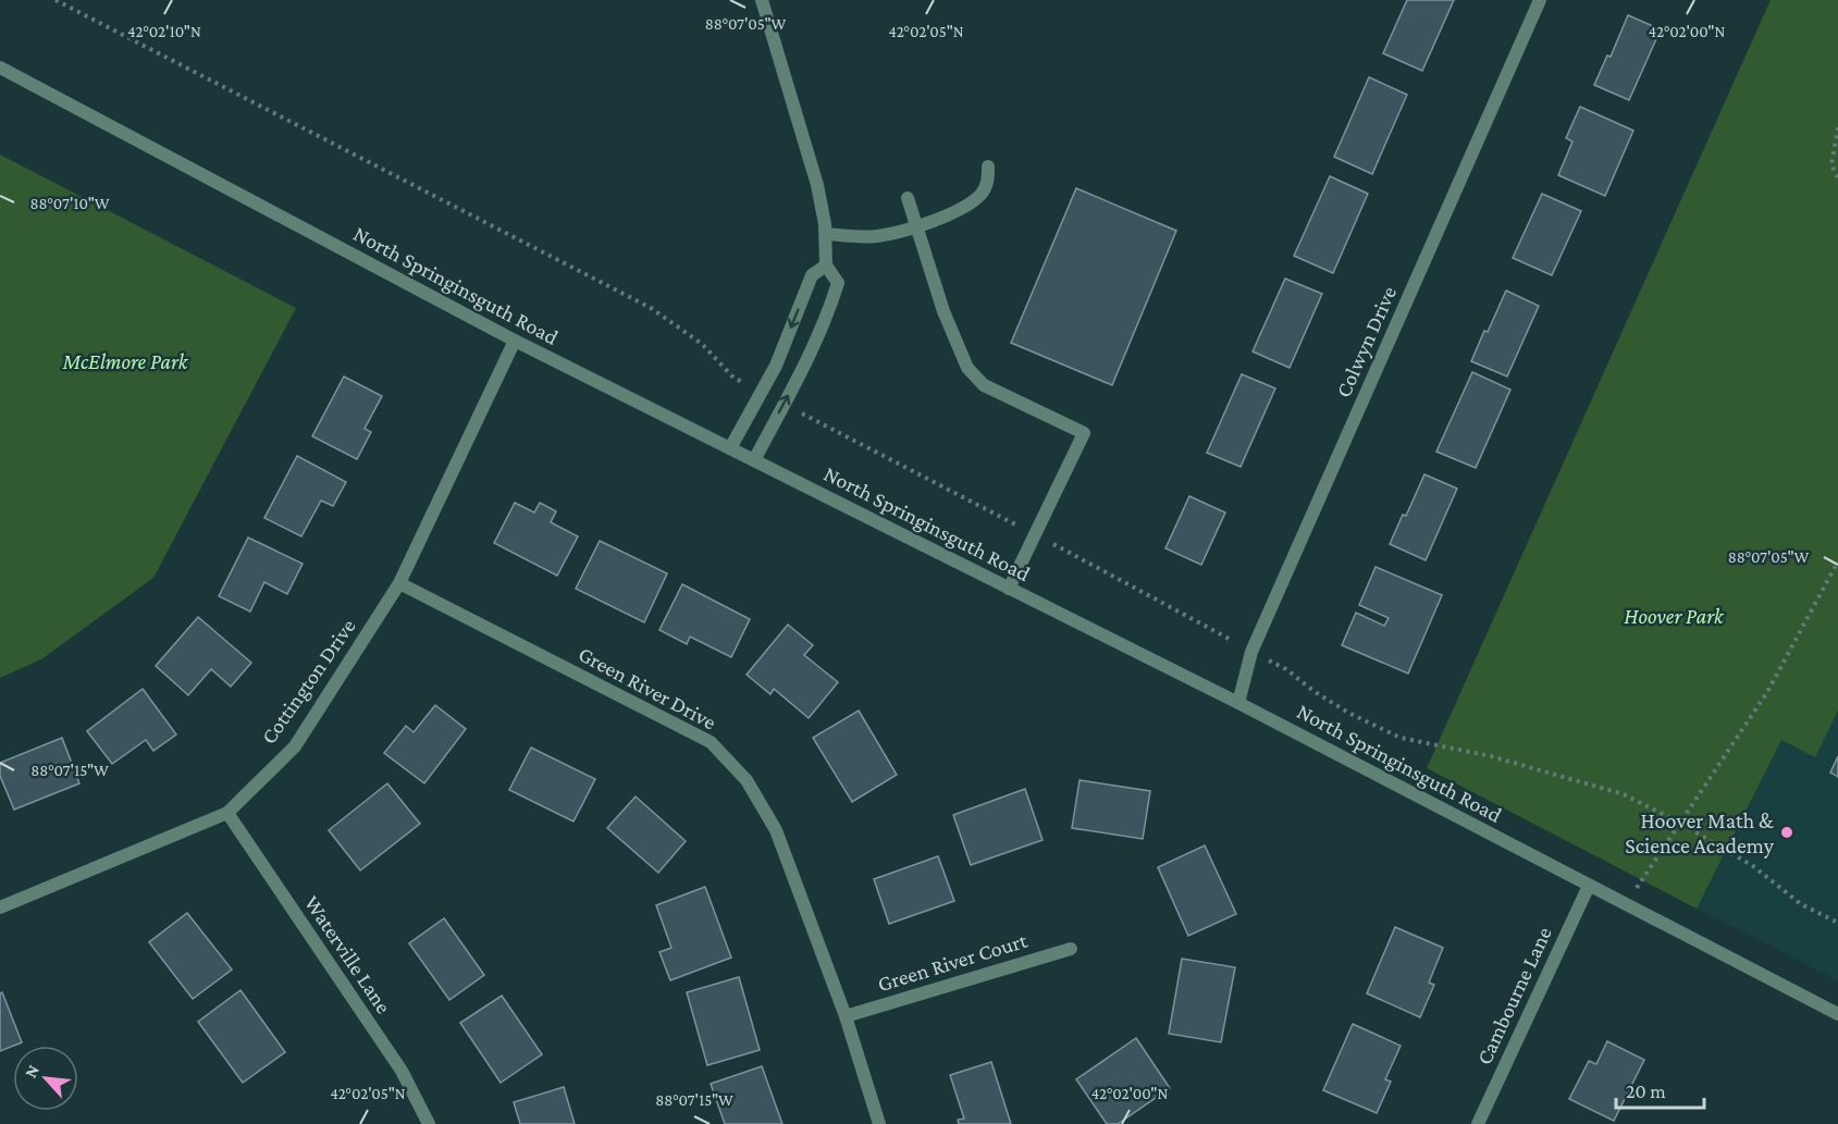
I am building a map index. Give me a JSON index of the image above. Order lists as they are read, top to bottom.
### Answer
{
  "streets": {
    "street": [
      "North Springinsguth Road",
      "Colwyn Drive",
      "Cottington Drive",
      "Green River Drive",
      "Waterville Lane",
      "Green River Court",
      "Cambourne Lane"
    ]
  },
  "crossings": [
    ["North Springinsguth Road", "Colwyn Drive"],
    ["North Springinsguth Road", "Cottington Drive"],
    ["North Springinsguth Road", "Cambourne Lane"],
    ["Cottington Drive", "Green River Drive"],
    ["Cottington Drive", "Waterville Lane"],
    ["Green River Drive", "Green River Court"]
  ],
  "parks": ["McElmore Park", "Hoover Park"],
  "places": ["Hoover Math & Science Academy"],
  "scale_bar": "20 m",
  "north": "top left",
  "coordinates": [
    "88°07'05\"W",
    "42°02'10\"N",
    "42°02'05\"N",
    "42°02'00\"N",
    "88°07'10\"W",
    "88°07'15\"W"
  ]
}
